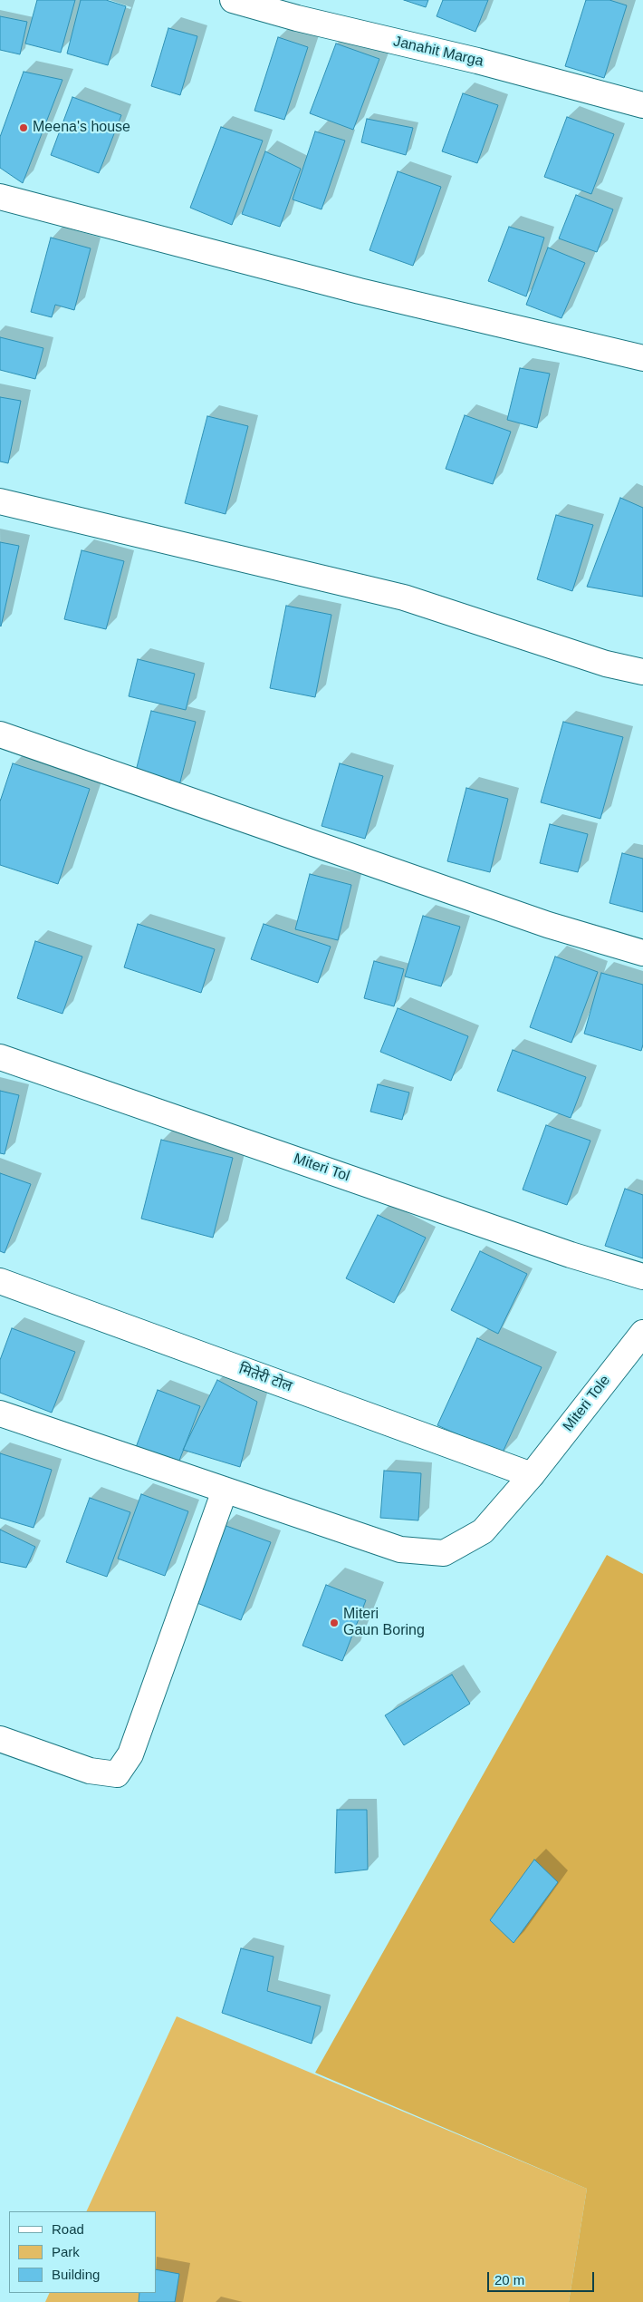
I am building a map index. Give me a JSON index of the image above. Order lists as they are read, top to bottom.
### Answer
{
  "streets": {
    "street": [
      "Janahit Marga",
      "Miteri Tol",
      "मितेरी टोल",
      "Miteri Tole"
    ]
  },
  "crossings": [
    ["मितेरी टोल", "Miteri Tole"]
  ],
  "places": ["Meena's house", "Miteri Gaun Boring"],
  "legend": ["Road", "Park", "Building"],
  "scale_bar": "20 m"
}
